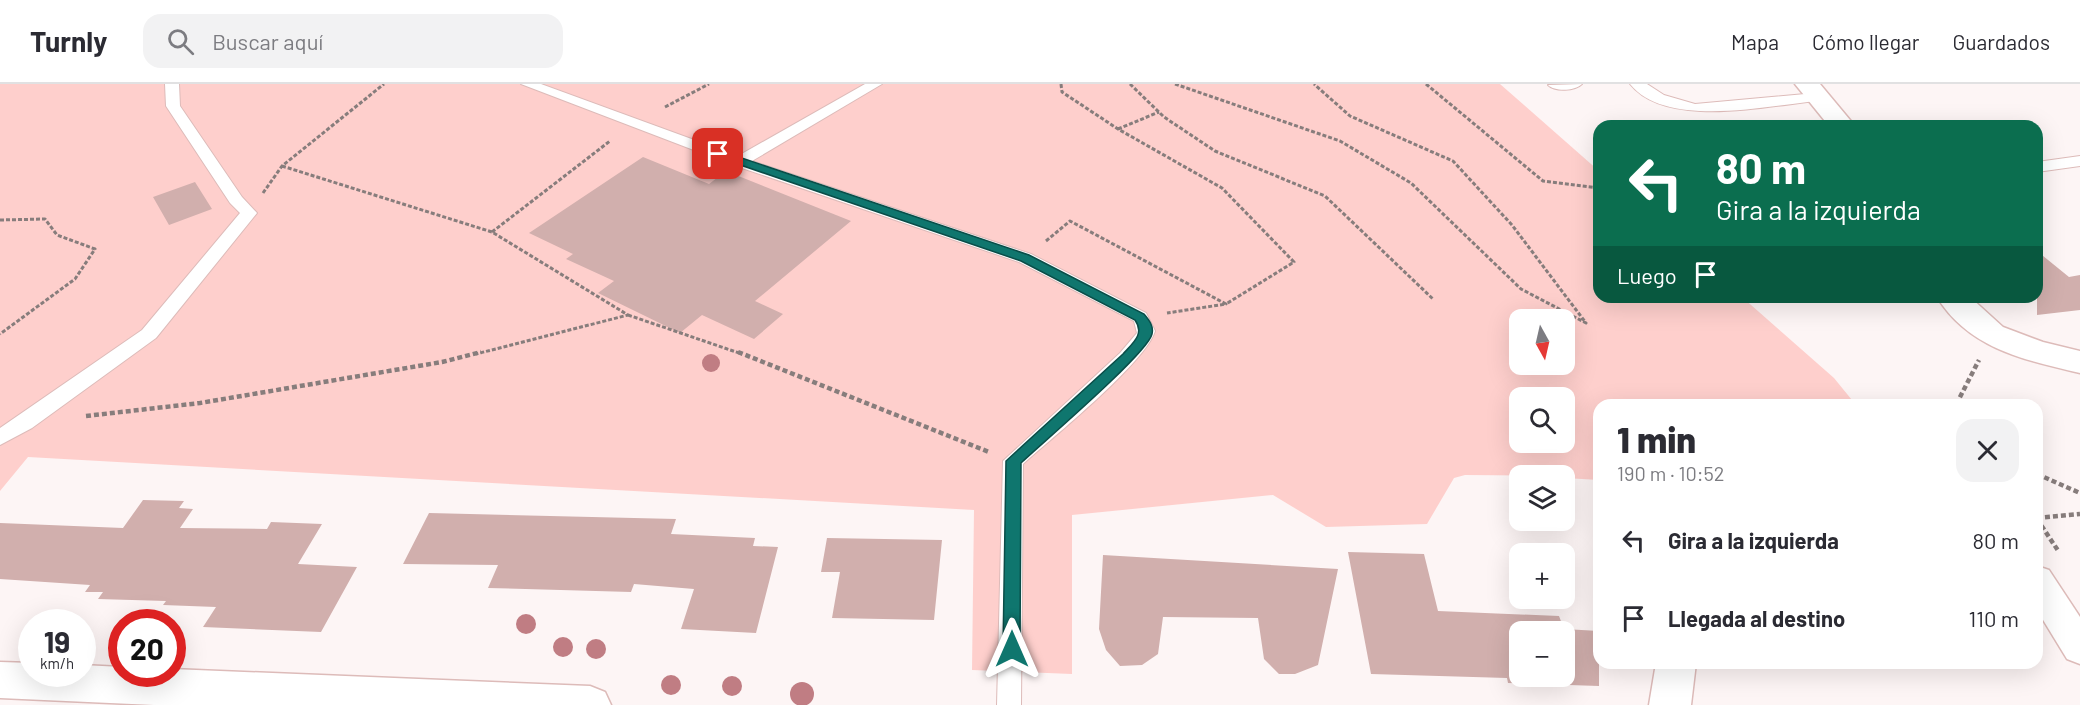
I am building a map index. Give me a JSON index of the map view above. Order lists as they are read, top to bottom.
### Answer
{
  "north": "bottom",
  "page": {
    "header": "Turnly",
    "search": "Buscar aquí",
    "nav": ["Mapa", "Cómo llegar", "Guardados"],
    "turn": ["80 m", "Gira a la izquierda"],
    "then": "Luego",
    "map_buttons": ["+", "−"],
    "heading": ["1 min", "190 m · 10:52"],
    "list": [
      {
        "name": "Gira a la izquierda",
        "value": "80 m"
      },
      {
        "name": "Llegada al destino",
        "value": "110 m"
      }
    ],
    "speed": "19 km/h",
    "limit": "20"
  }
}
